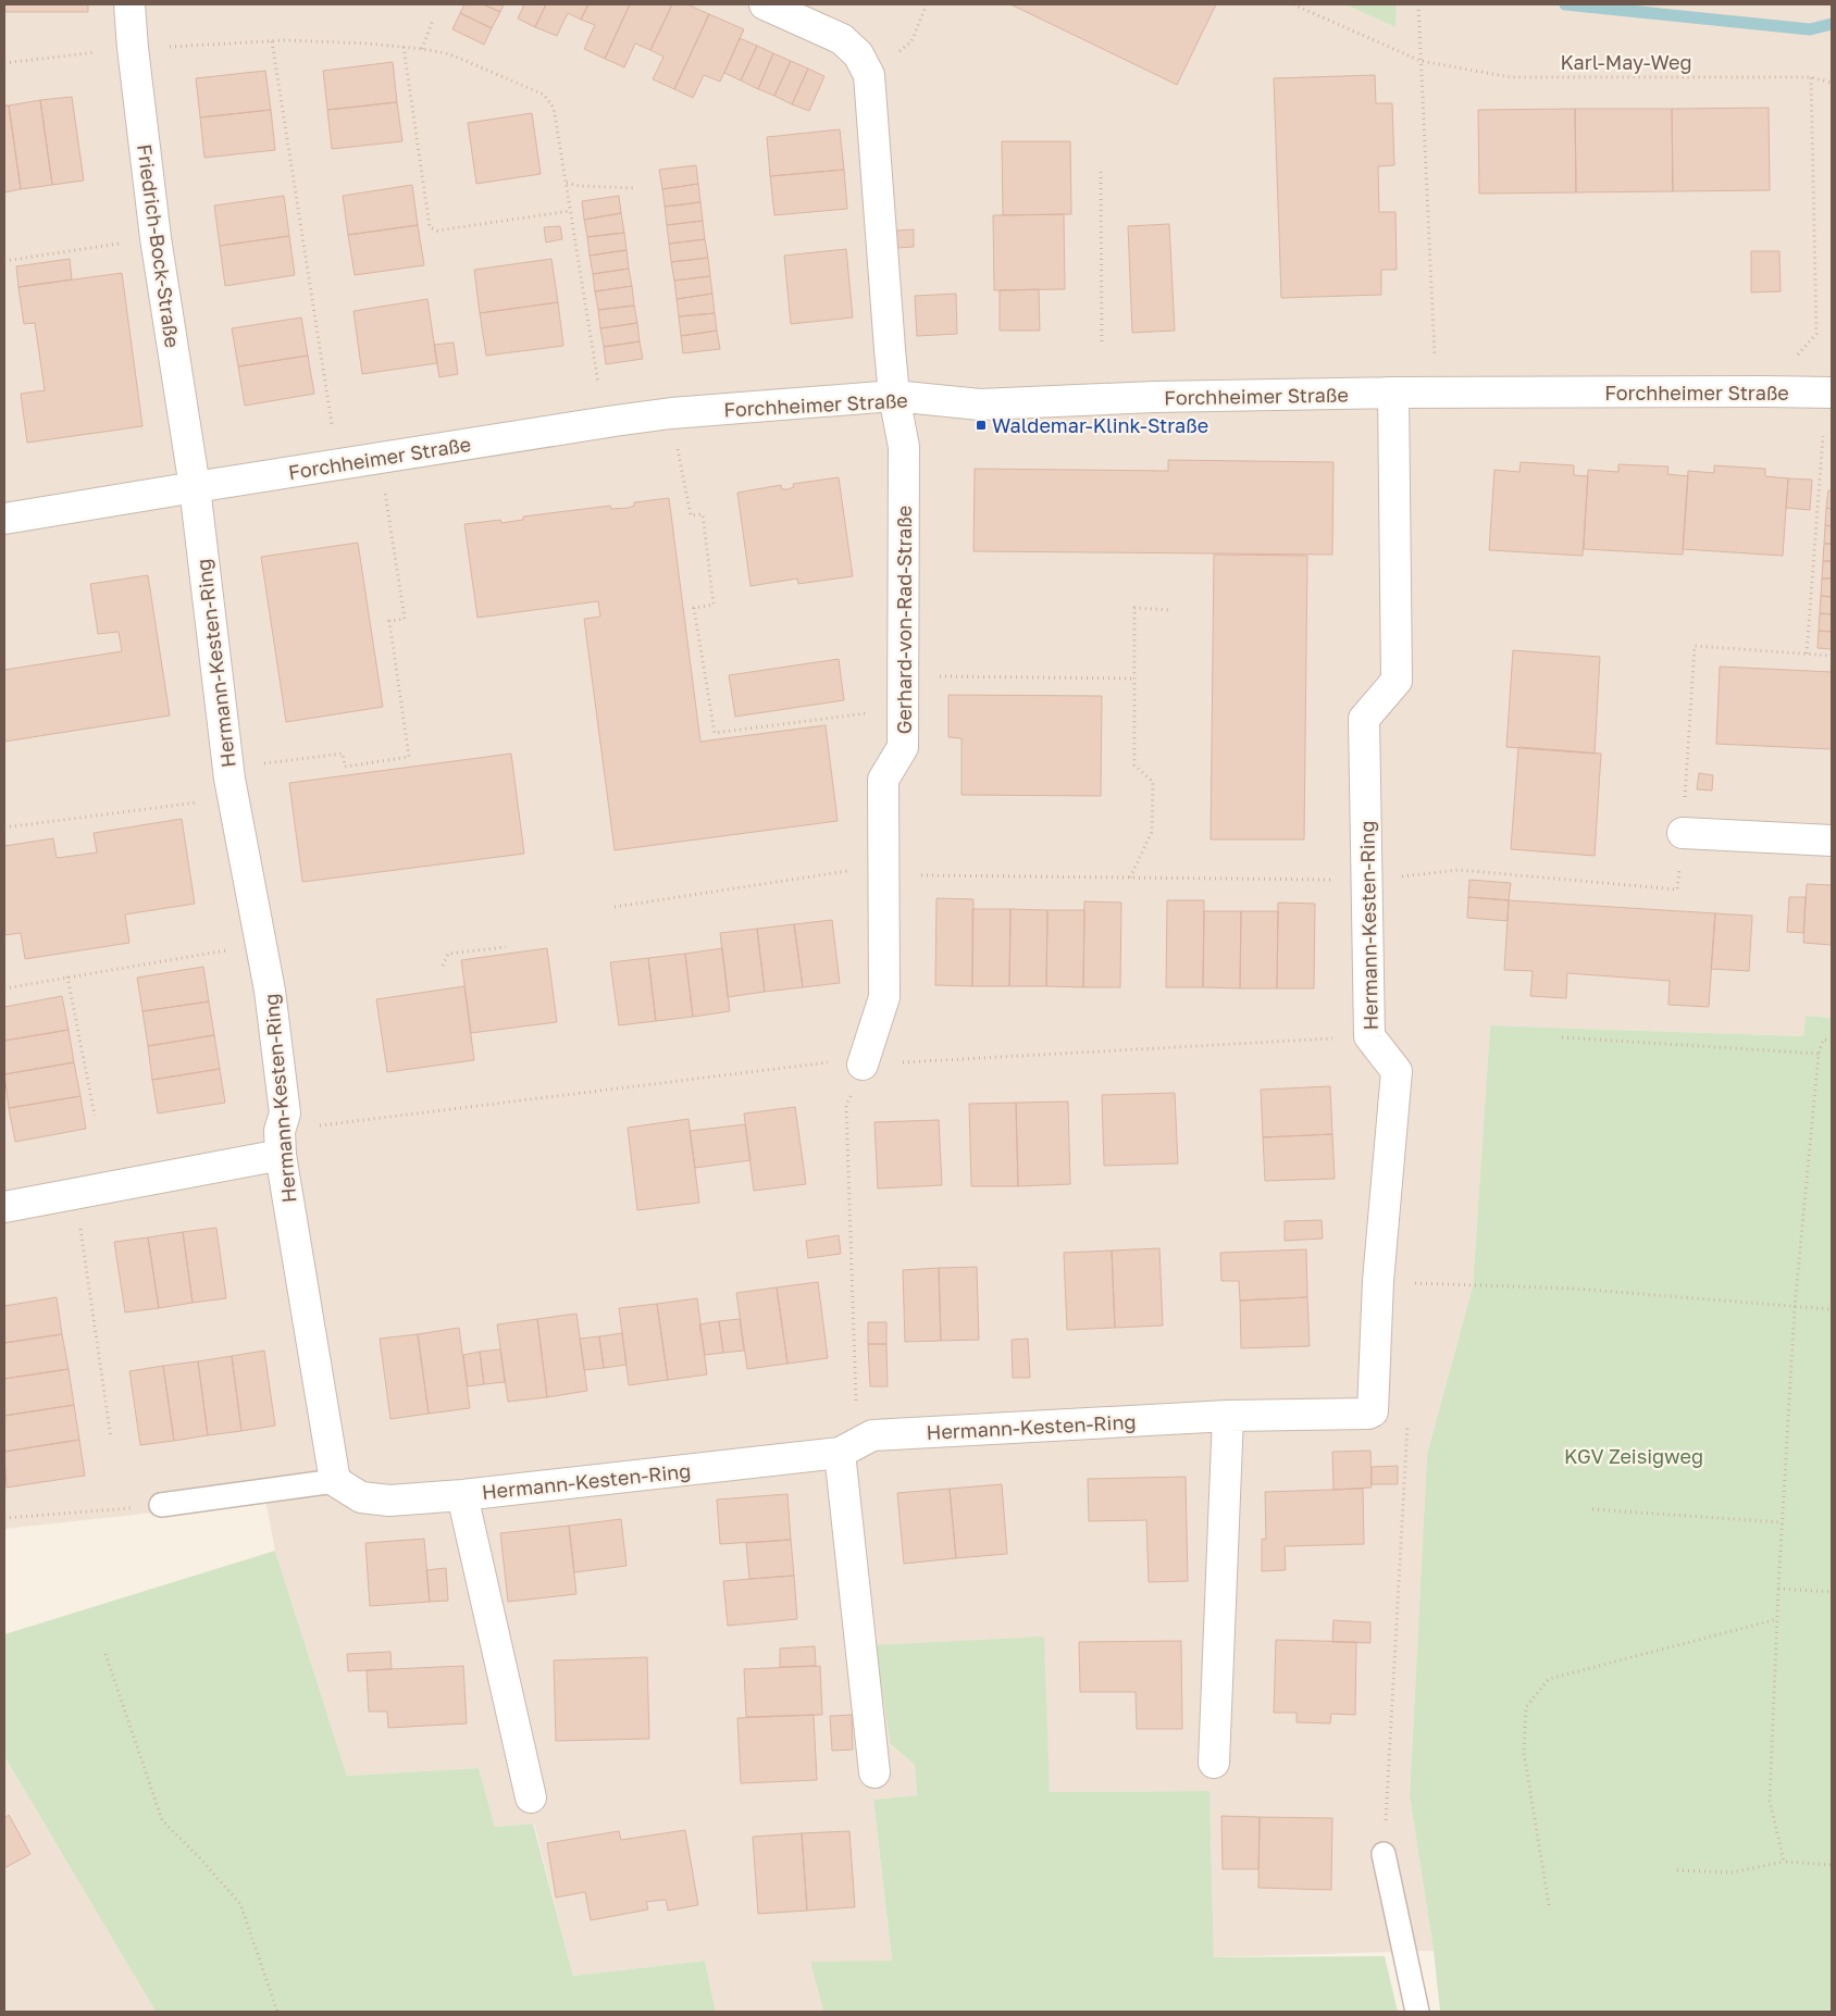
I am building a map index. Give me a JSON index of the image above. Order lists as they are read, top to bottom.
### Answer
{
  "streets": {
    "street": [
      "Friedrich-Bock-Straße",
      "Forchheimer Straße",
      "Gerhard-von-Rad-Straße",
      "Hermann-Kesten-Ring"
    ],
    "path": ["Karl-May-Weg"]
  },
  "crossings": [
    ["Friedrich-Bock-Straße", "Forchheimer Straße"],
    ["Friedrich-Bock-Straße", "Hermann-Kesten-Ring"],
    ["Forchheimer Straße", "Gerhard-von-Rad-Straße"],
    ["Forchheimer Straße", "Hermann-Kesten-Ring"]
  ],
  "parks": ["KGV Zeisigweg"],
  "places": {
    "transit": ["Waldemar-Klink-Straße"]
  }
}
